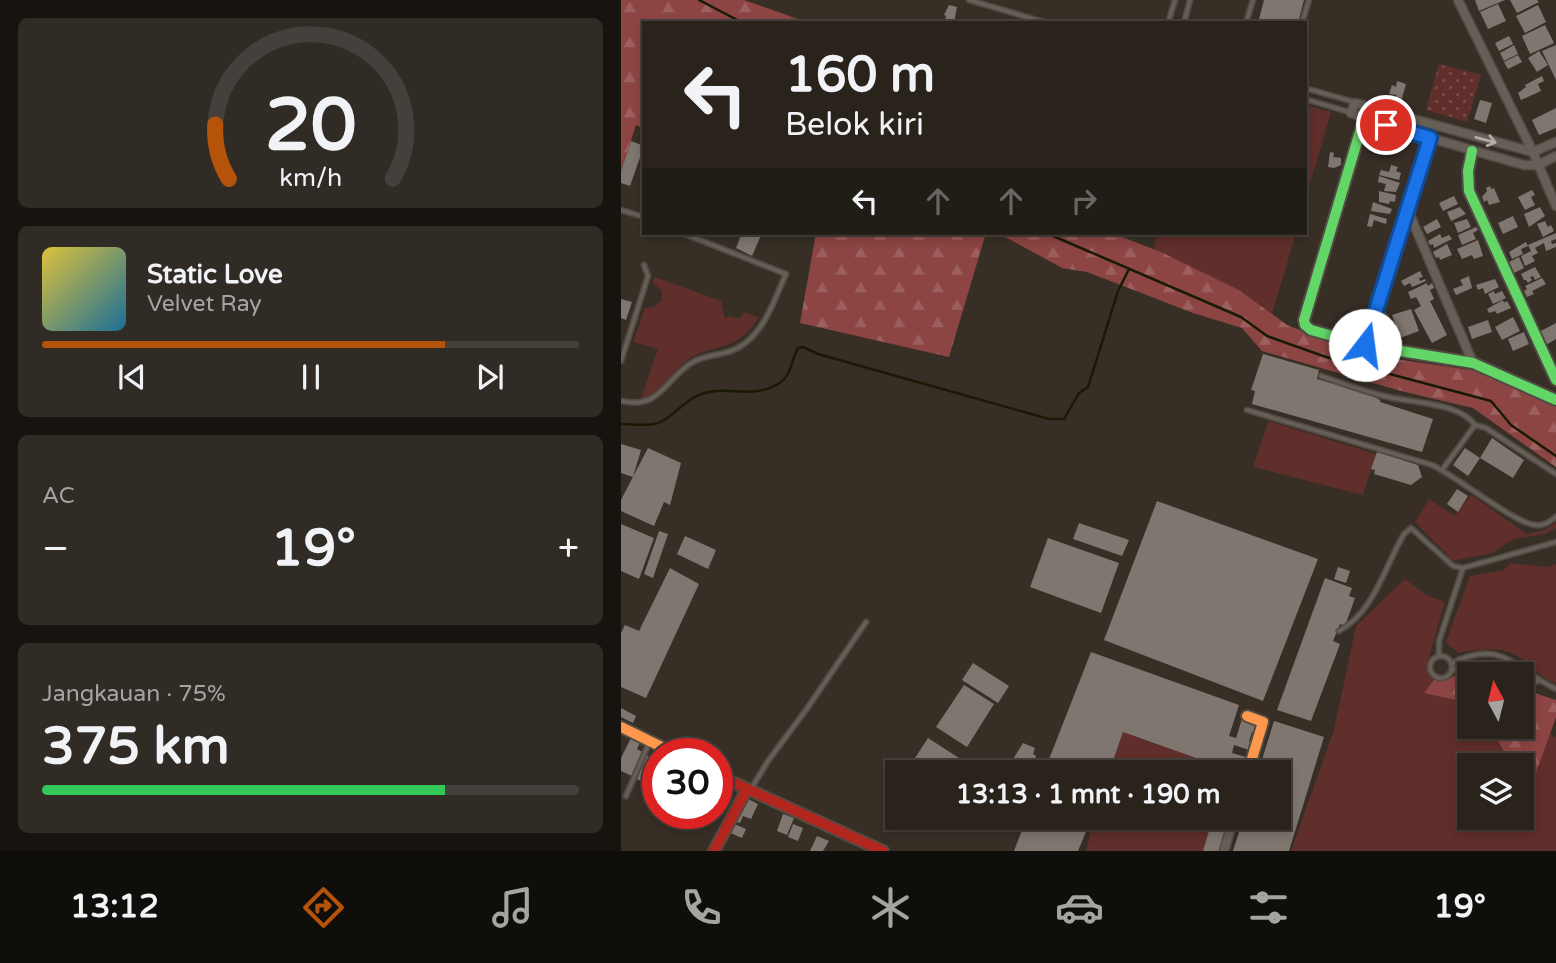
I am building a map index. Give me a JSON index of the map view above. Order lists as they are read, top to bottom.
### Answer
{
  "north": "top",
  "page": {
    "turn": ["160 m", "Belok kiri"],
    "song": ["Static Love", "Velvet Ray"],
    "tile": [
      "AC",
      ["Jangkauan · 75%", "375 km"]
    ],
    "heat": ["−", "19°", "+"],
    "limit": "30",
    "trip": "13:13 · 1 mnt · 190 m",
    "tabs": ["13:12", "19°"],
    "gauge": ["20", "km/h"]
  }
}
